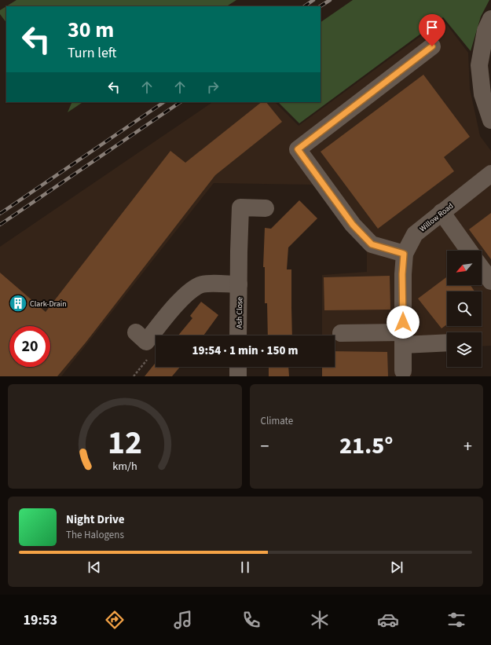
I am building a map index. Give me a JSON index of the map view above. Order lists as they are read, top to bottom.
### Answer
{
  "streets": {
    "street": ["Willow Road", "Ash Close"]
  },
  "places": {
    "building": ["Clark-Drain"]
  },
  "north": "bottom left",
  "page": {
    "turn": ["30 m", "Turn left"],
    "limit": "20",
    "trip": "19:54 · 1 min · 150 m",
    "tile": "Climate",
    "heat": ["−", "21.5°", "+"],
    "song": ["Night Drive", "The Halogens"],
    "tabs": "19:53",
    "gauge": ["12", "km/h"]
  }
}
